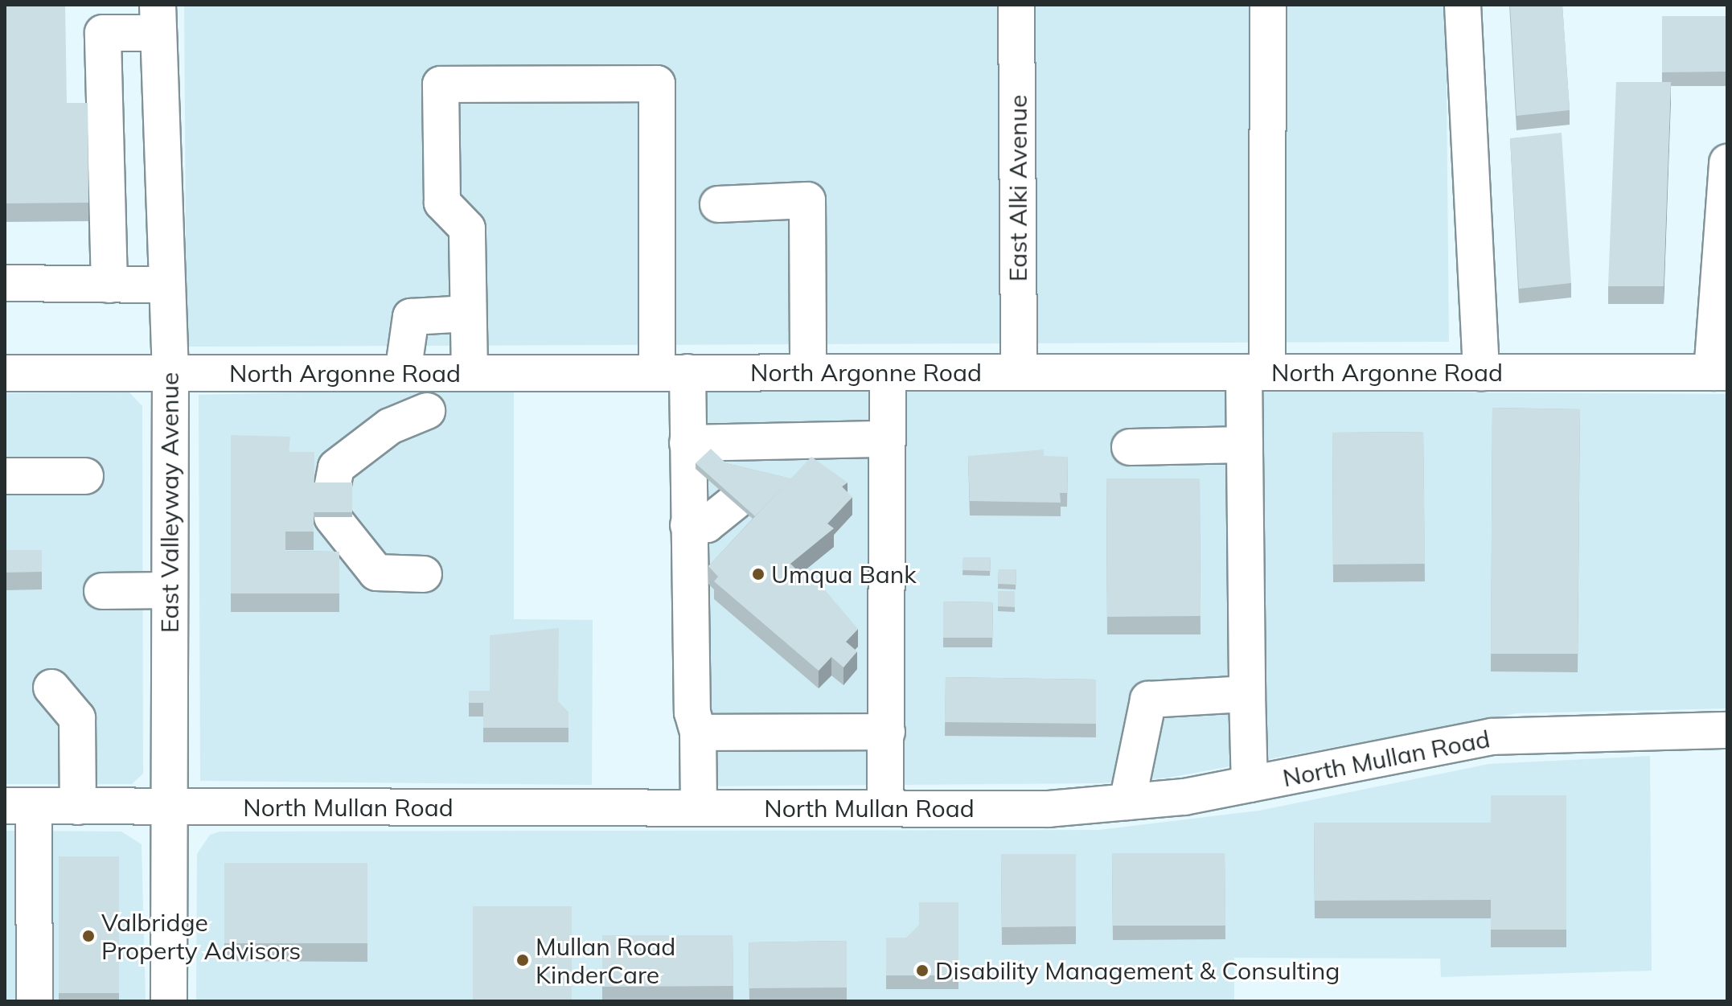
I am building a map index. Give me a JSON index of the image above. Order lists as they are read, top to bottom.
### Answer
{
  "streets": {
    "main road": [
      "East Alki Avenue",
      "North Argonne Road",
      "East Valleyway Avenue",
      "North Mullan Road"
    ]
  },
  "crossings": [
    ["East Alki Avenue", "North Argonne Road"],
    ["North Argonne Road", "East Valleyway Avenue"],
    ["East Valleyway Avenue", "North Mullan Road"]
  ],
  "places": [
    "Umqua Bank",
    "Valbridge Property Advisors",
    "Mullan Road KinderCare",
    "Disability Management & Consulting"
  ]
}
